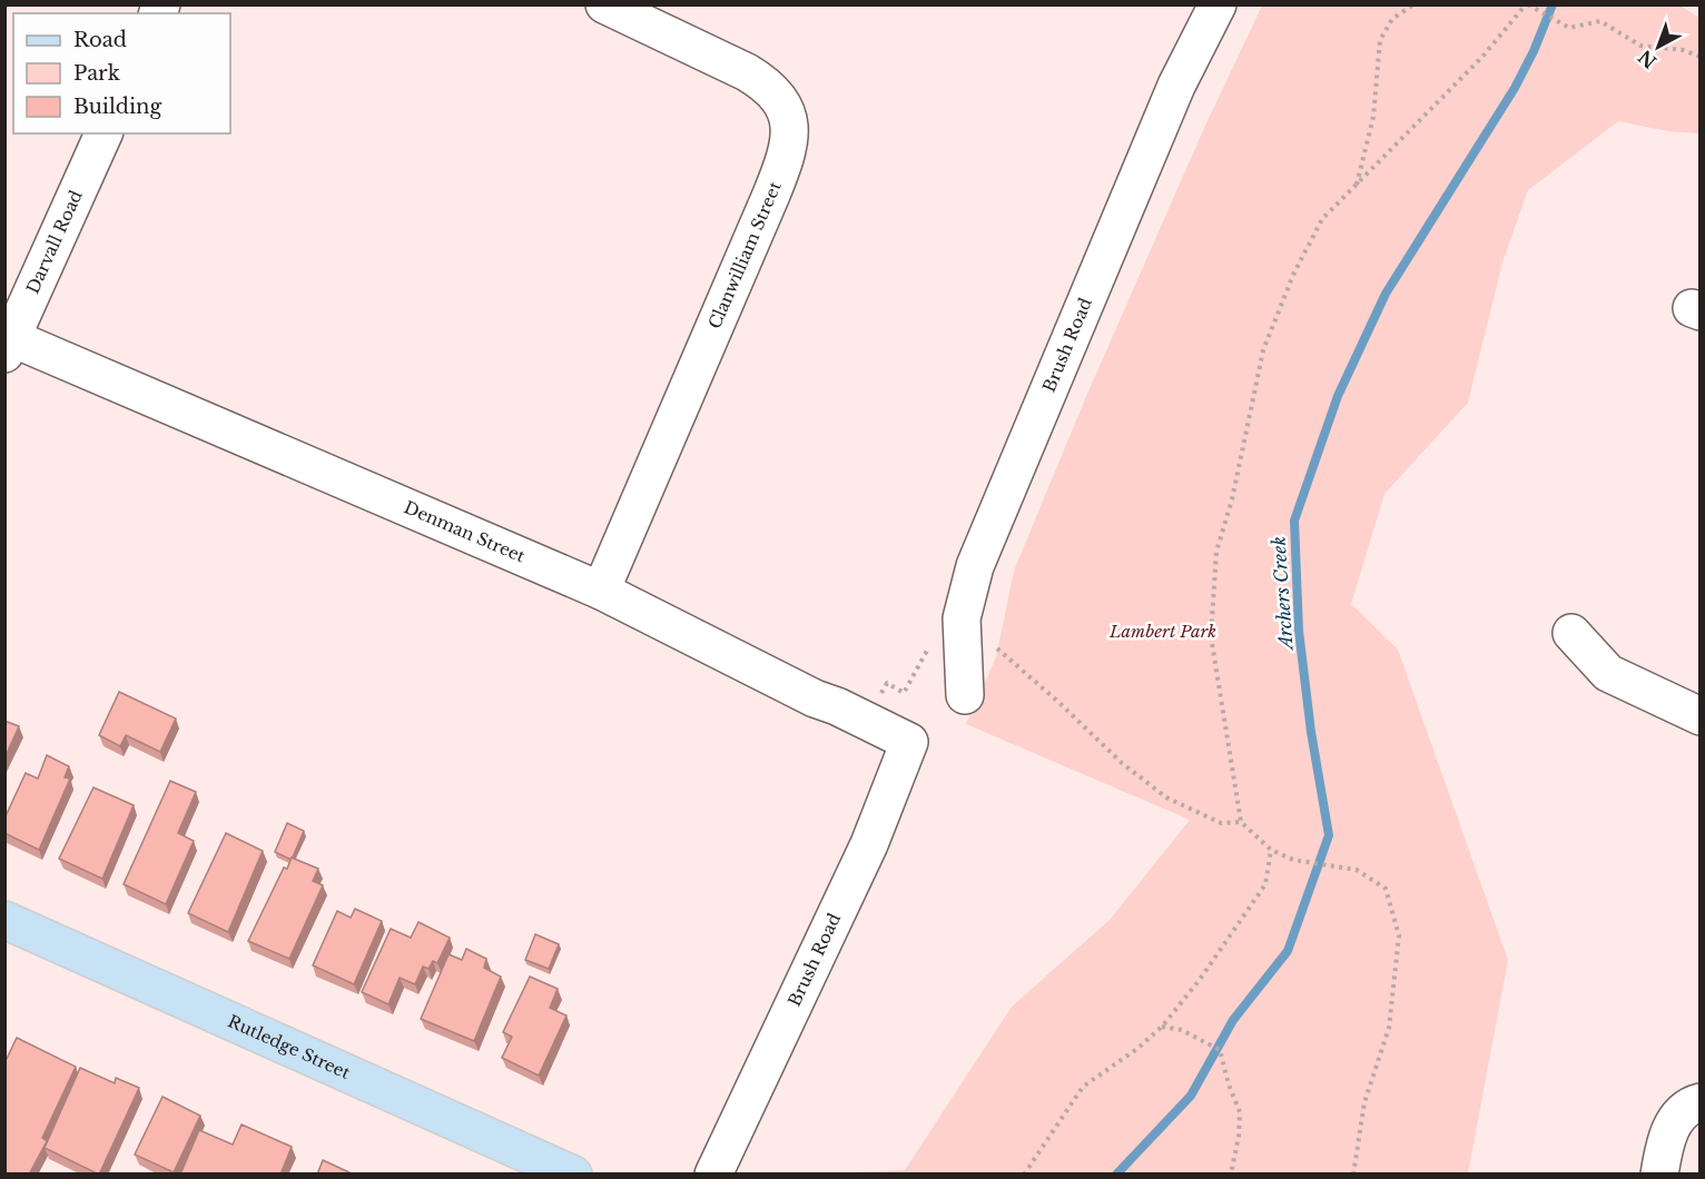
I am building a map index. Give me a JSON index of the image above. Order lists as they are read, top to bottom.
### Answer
{
  "streets": {
    "main road": ["Rutledge Street"],
    "street": [
      "Darvall Road",
      "Clanwilliam Street",
      "Brush Road",
      "Denman Street"
    ]
  },
  "crossings": [
    ["Darvall Road", "Denman Street"],
    ["Clanwilliam Street", "Denman Street"],
    ["Brush Road", "Denman Street"]
  ],
  "water": ["Archers Creek"],
  "parks": ["Lambert Park"],
  "legend": ["Road", "Park", "Building"],
  "north": "bottom left"
}
